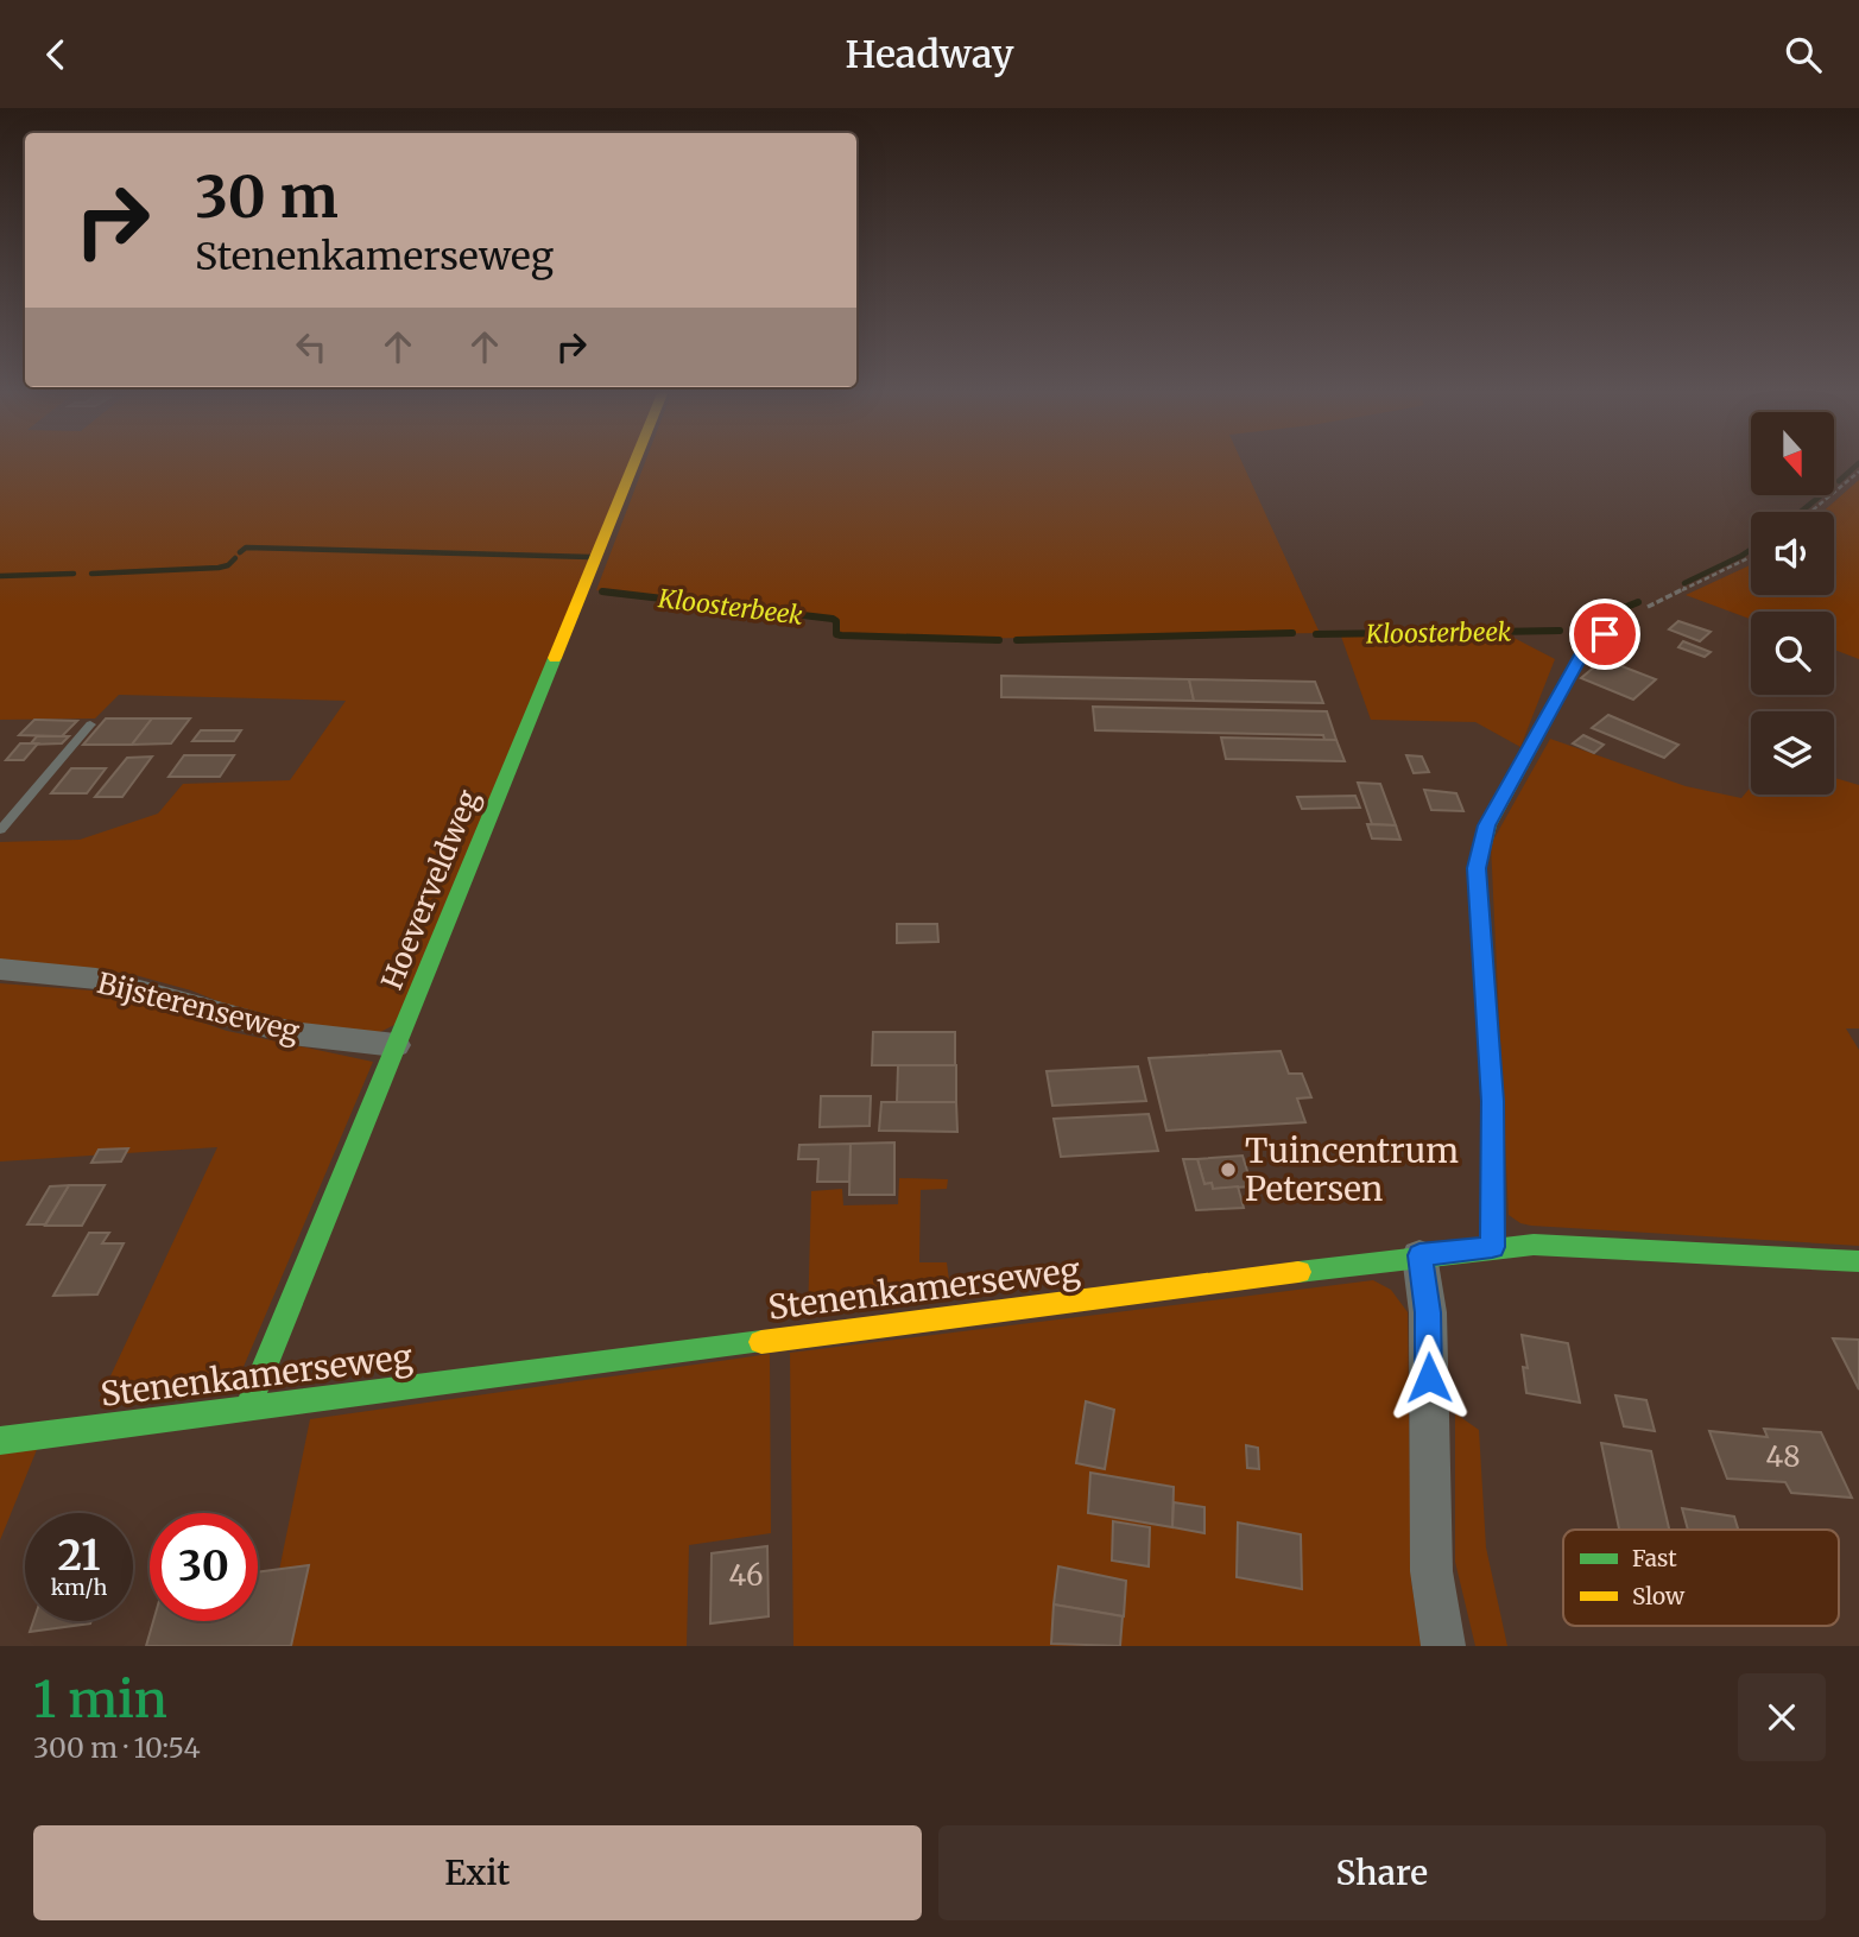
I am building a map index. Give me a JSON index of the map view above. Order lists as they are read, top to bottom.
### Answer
{
  "streets": {
    "street": ["Hoeverveldweg", "Bijsterenseweg", "Stenenkamerseweg"]
  },
  "crossings": [
    ["Hoeverveldweg", "Bijsterenseweg"],
    ["Hoeverveldweg", "Stenenkamerseweg"]
  ],
  "water": ["Kloosterbeek"],
  "places": ["Tuincentrum Petersen"],
  "house_numbers": ["48", "46"],
  "legend": ["Fast", "Slow"],
  "north": "bottom",
  "page": {
    "header": "Headway",
    "turn": ["30 m", "Stenenkamerseweg"],
    "speed": "21 km/h",
    "limit": "30",
    "heading": ["1 min", "300 m · 10:54"],
    "buttons": ["Exit", "Share"]
  }
}
